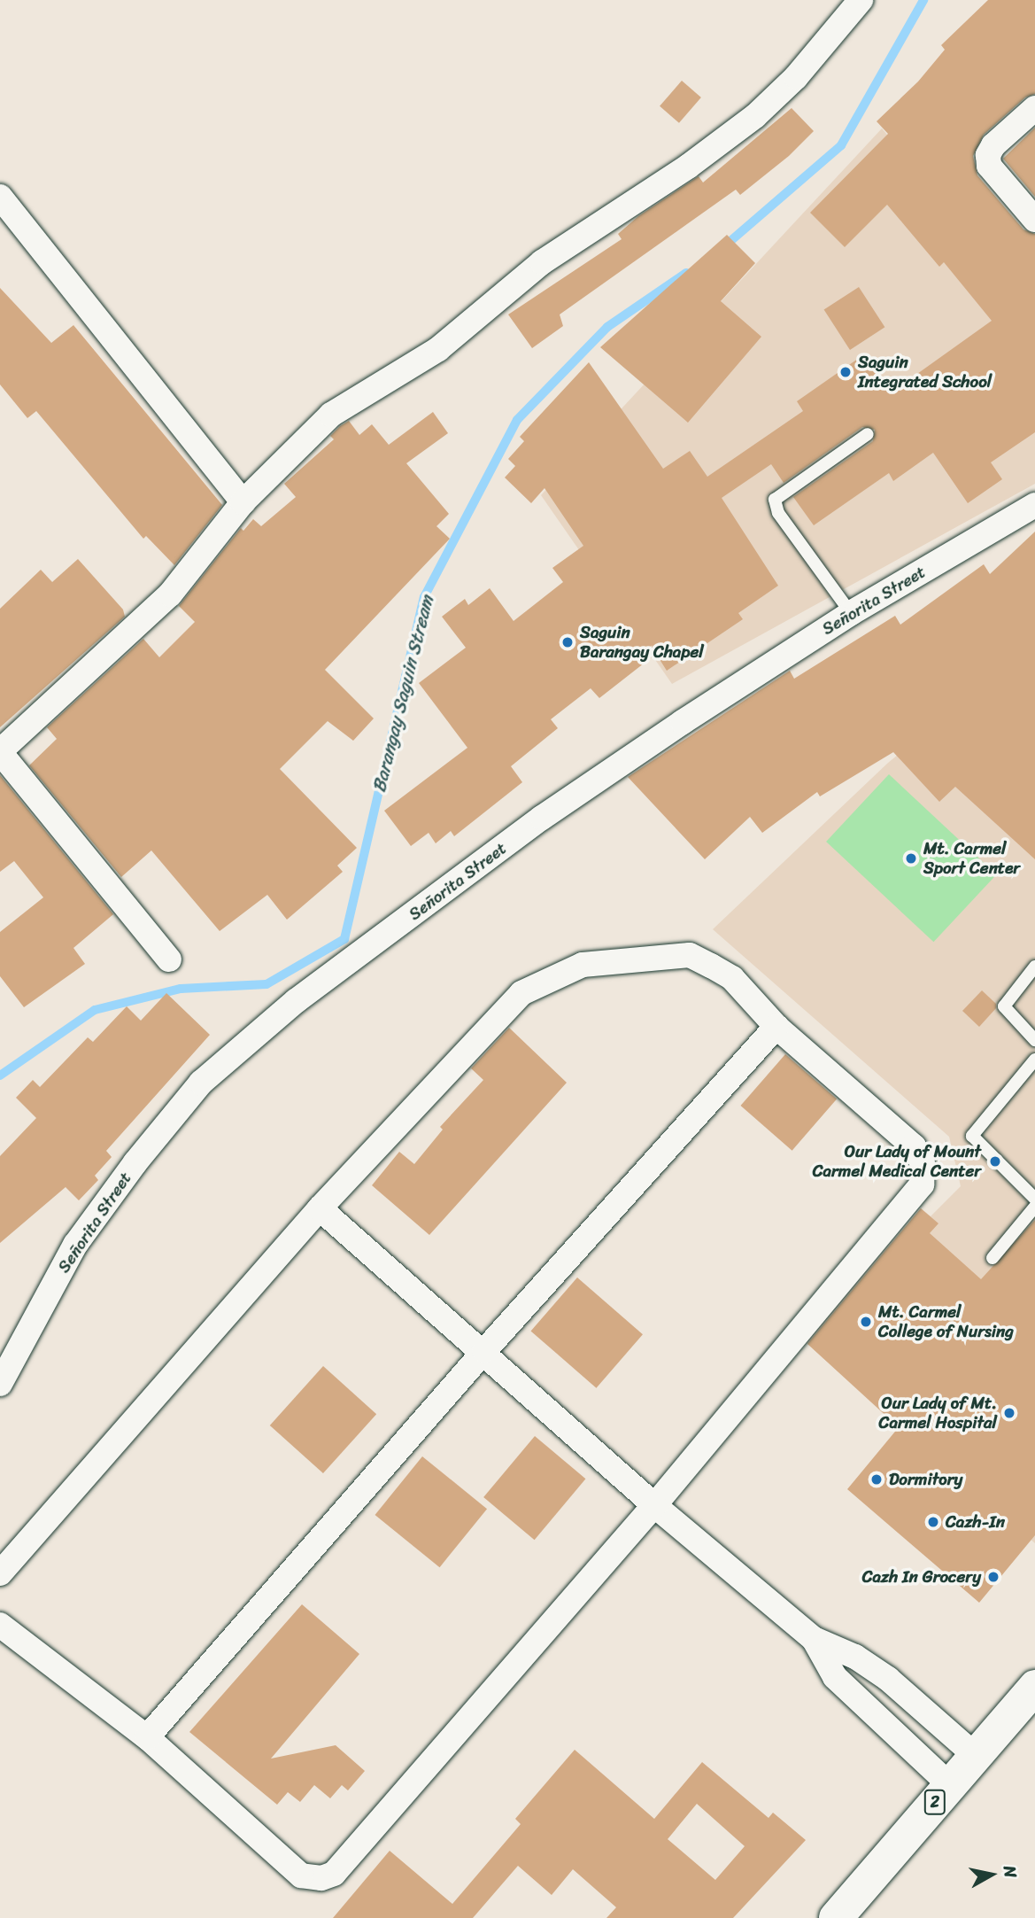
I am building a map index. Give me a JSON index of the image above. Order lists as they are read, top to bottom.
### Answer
{
  "streets": {
    "highway": ["2"],
    "street": ["Señorita Street"]
  },
  "water": ["Barangay Saguin Stream"],
  "places": [
    "Saguin Integrated School",
    "Saguin Barangay Chapel",
    "Mt. Carmel Sport Center",
    "Our Lady of Mount Carmel Medical Center",
    "Mt. Carmel College of Nursing",
    "Our Lady of Mt. Carmel Hospital",
    "Dormitory",
    "Cazh-In",
    "Cazh In Grocery"
  ],
  "north": "right"
}
